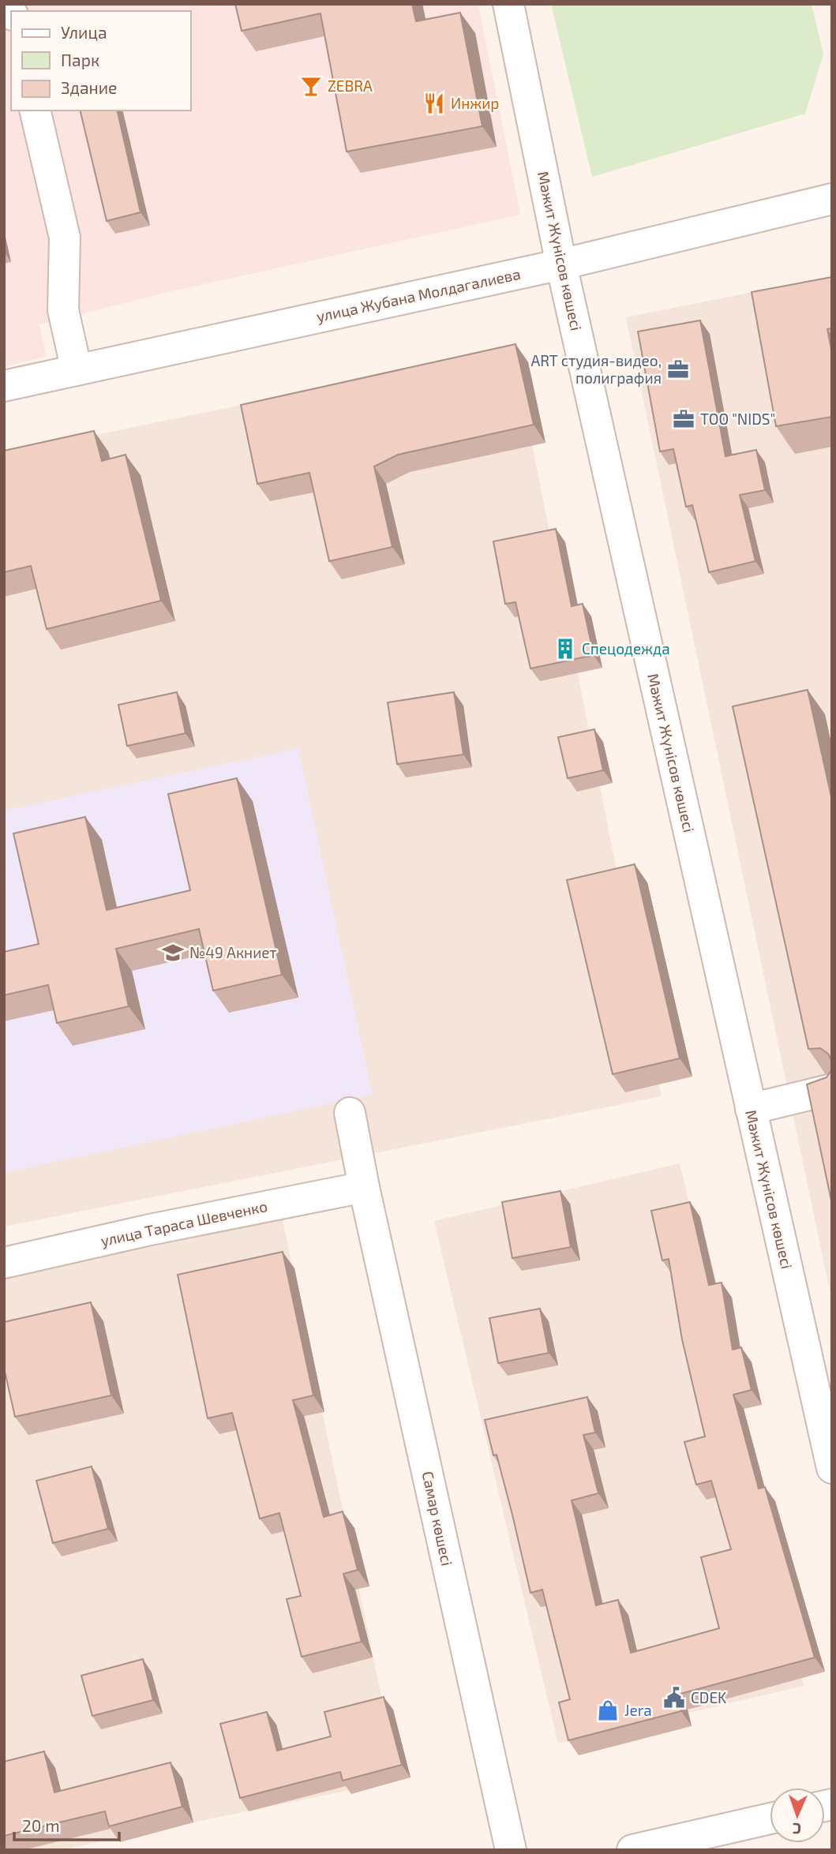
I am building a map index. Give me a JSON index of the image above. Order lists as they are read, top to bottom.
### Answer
{
  "streets": {
    "street": [
      "Мәжит Жүнісов көшесі",
      "улица Жубана Молдагалиева",
      "улица Тараса Шевченко",
      "Самар көшесі"
    ]
  },
  "crossings": [
    ["Мәжит Жүнісов көшесі", "улица Жубана Молдагалиева"],
    ["улица Тараса Шевченко", "Самар көшесі"]
  ],
  "places": {
    "bar": ["ZEBRA"],
    "restaurant": ["Инжир"],
    "office": ["ART студия-видео, полиграфия", "TOO \"NIDS\""],
    "building": ["Спецодежда"],
    "school or university": ["№49 Акниет"],
    "public building": ["CDEK"],
    "shop": ["Jera"]
  },
  "legend": ["Улица", "Парк", "Здание"],
  "scale_bar": "20 m",
  "north": "bottom"
}
